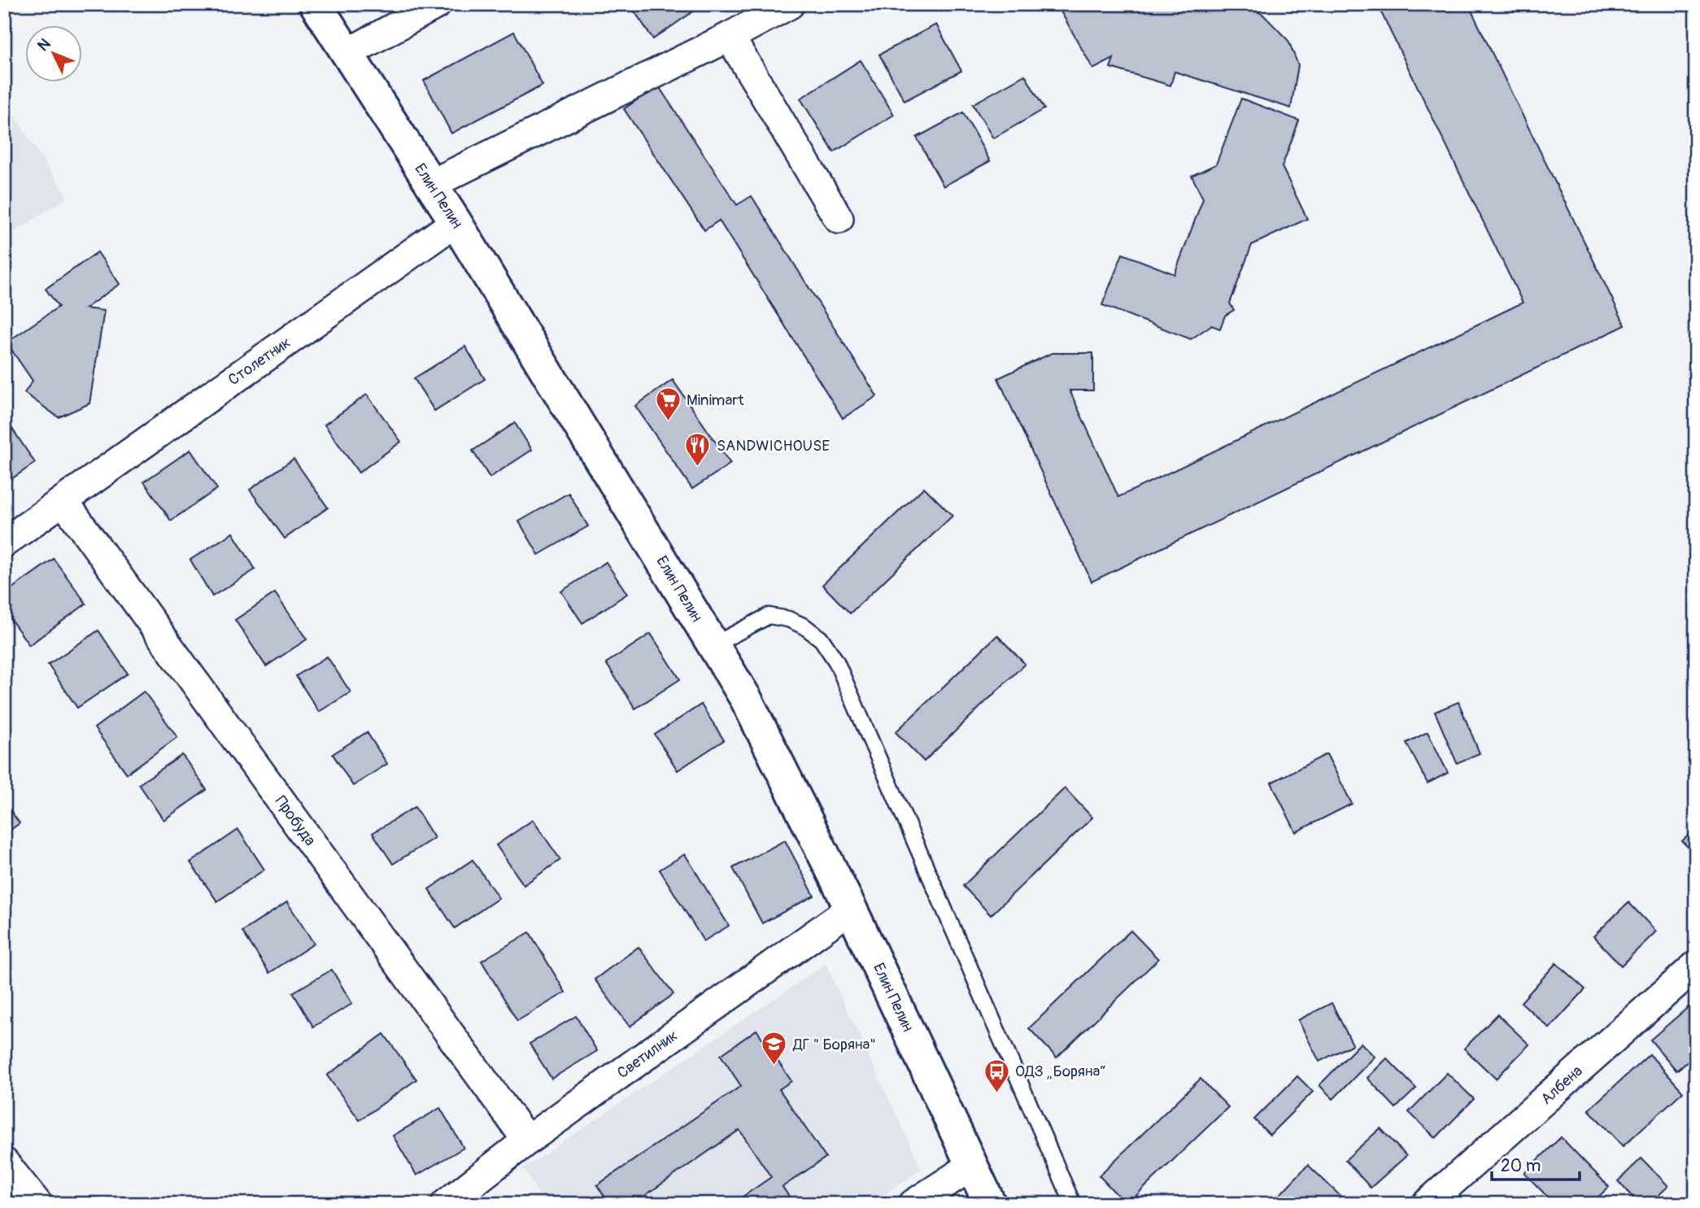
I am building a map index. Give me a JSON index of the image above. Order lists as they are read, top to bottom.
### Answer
{
  "streets": {
    "street": [
      "Елин Пелин",
      "Столетник",
      "Пробуда",
      "Светилник",
      "Албена"
    ]
  },
  "crossings": [
    ["Елин Пелин", "Столетник"],
    ["Елин Пелин", "Светилник"],
    ["Столетник", "Пробуда"],
    ["Пробуда", "Светилник"]
  ],
  "places": {
    "supermarket": ["Minimart"],
    "restaurant": ["SANDWICHOUSE"],
    "school or university": ["ДГ \" Боряна\""],
    "bus stop": ["ОДЗ „Боряна“"]
  },
  "scale_bar": "20 m",
  "north": "top left"
}
